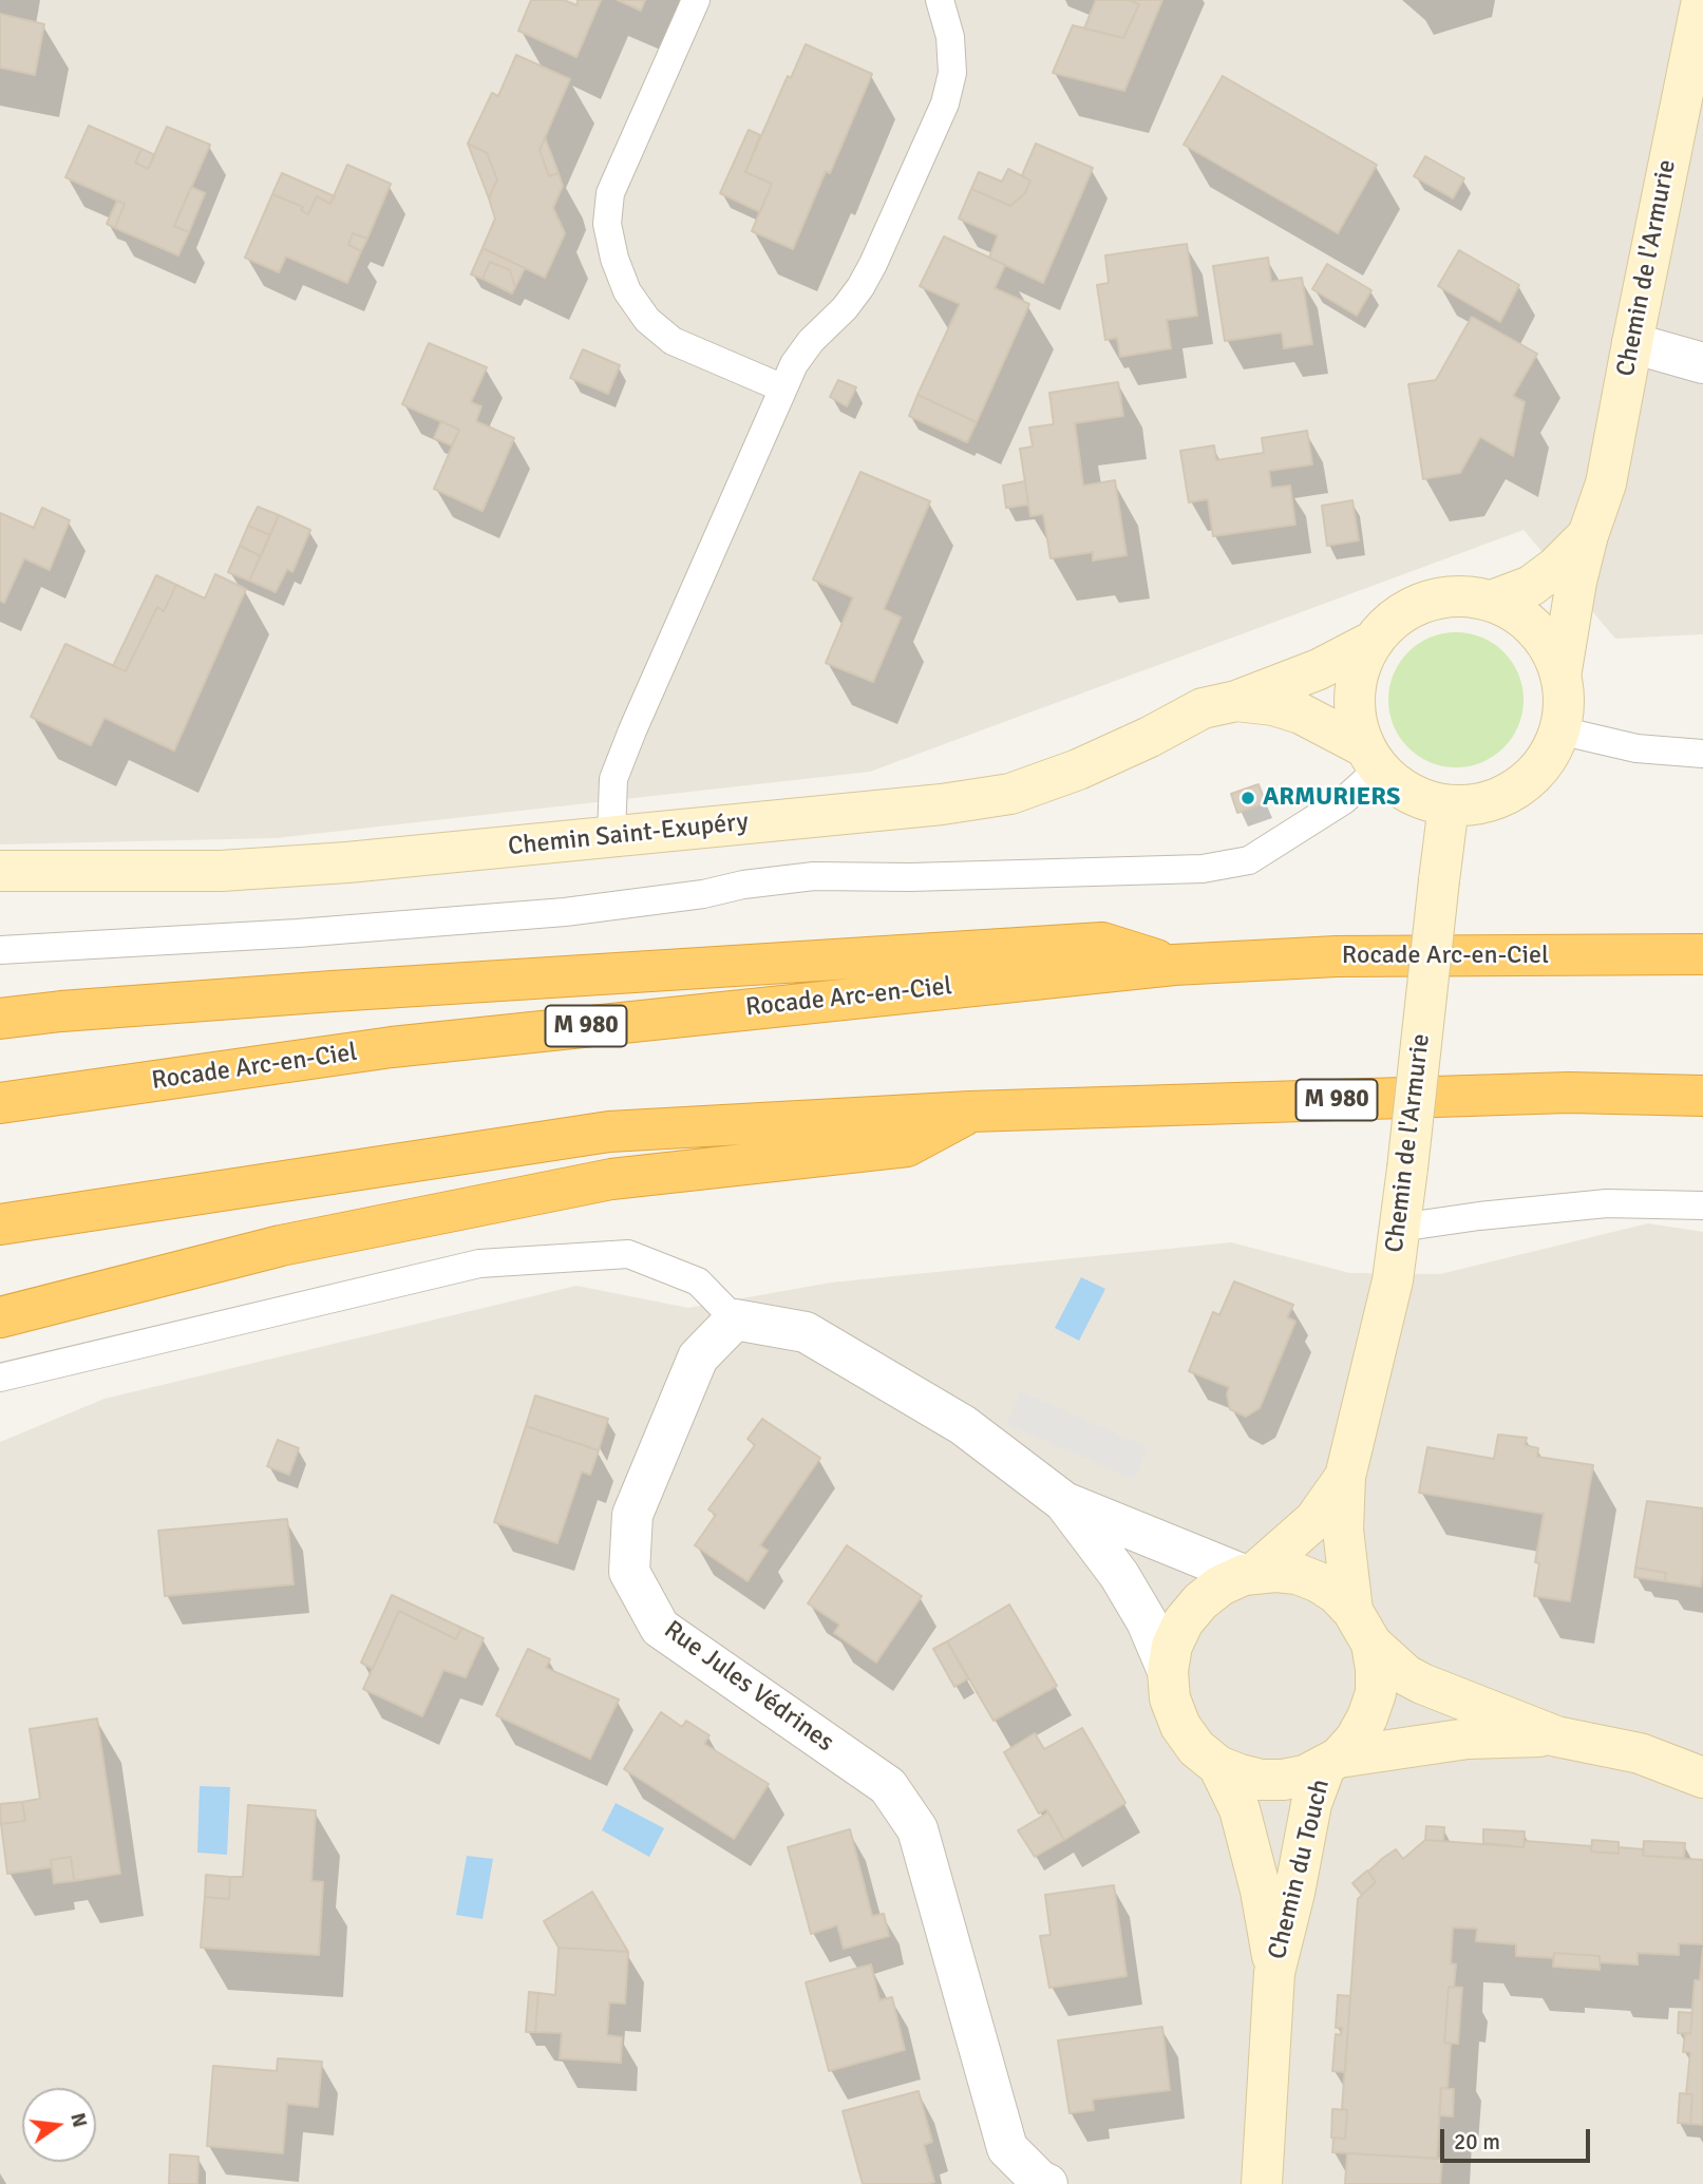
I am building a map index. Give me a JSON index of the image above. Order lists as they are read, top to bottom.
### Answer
{
  "streets": {
    "highway": ["Rocade Arc-en-Ciel", "M 980"],
    "street": [
      "Chemin de l'Armurie",
      "Chemin Saint-Exupéry",
      "Rue Jules Védrines",
      "Chemin du Touch"
    ]
  },
  "crossings": [
    ["Chemin de l'Armurie", "Chemin Saint-Exupéry"],
    ["Chemin de l'Armurie", "Chemin du Touch"]
  ],
  "places": ["ARMURIERS"],
  "scale_bar": "20 m",
  "north": "right"
}
